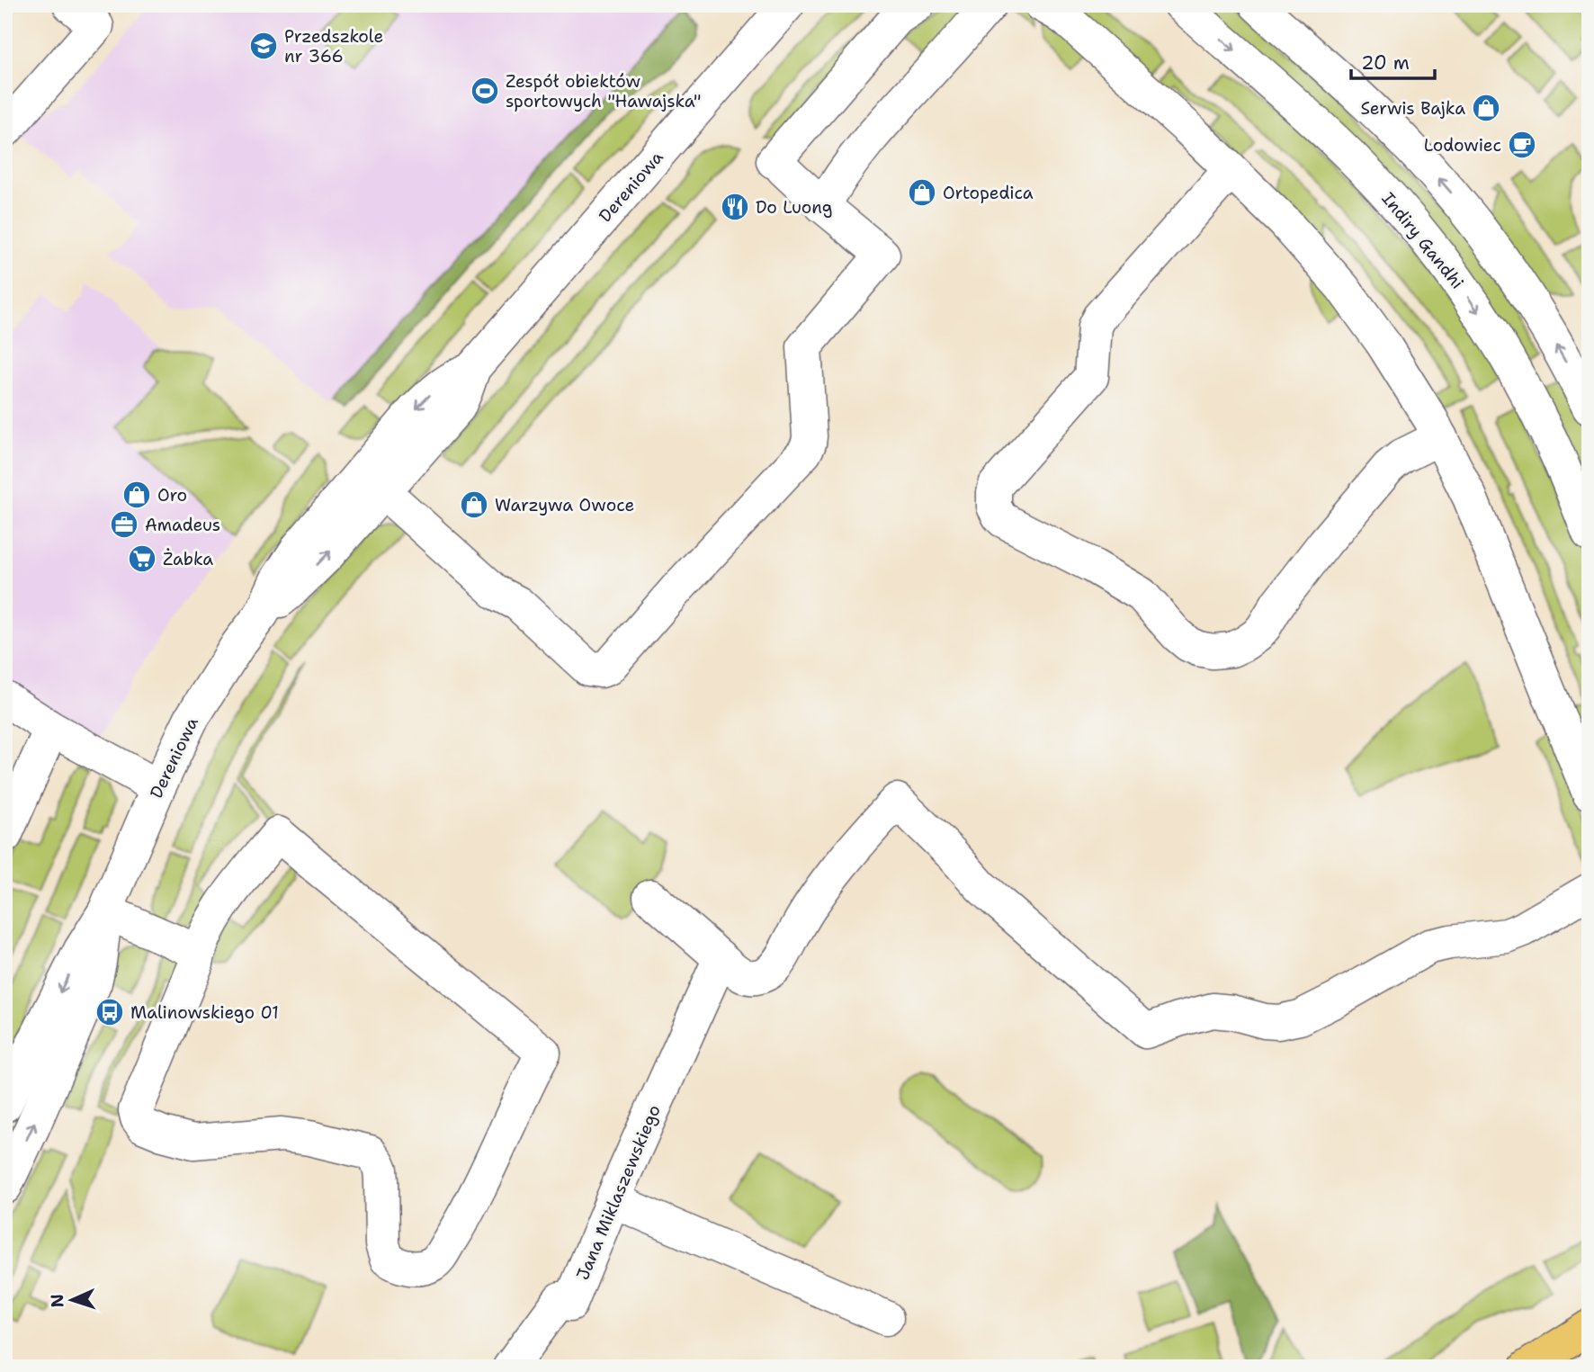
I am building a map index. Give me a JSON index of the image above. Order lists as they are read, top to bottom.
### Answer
{
  "streets": {
    "street": ["Dereniowa", "Indiry Gandhi", "Jana Miklaszewskiego"]
  },
  "places": {
    "school or university": ["Przedszkole nr 366"],
    "sports": ["Zespół obiektów sportowych \"Hawajska\""],
    "shop": [
      "Serwis Bajka",
      "Ortopedica",
      "Oro",
      "Warzywa Owoce"
    ],
    "cafe": ["Lodowiec"],
    "restaurant": ["Do Luong"],
    "office": ["Amadeus"],
    "supermarket": ["Żabka"],
    "bus stop": ["Malinowskiego 01"]
  },
  "scale_bar": "20 m",
  "north": "left"
}
